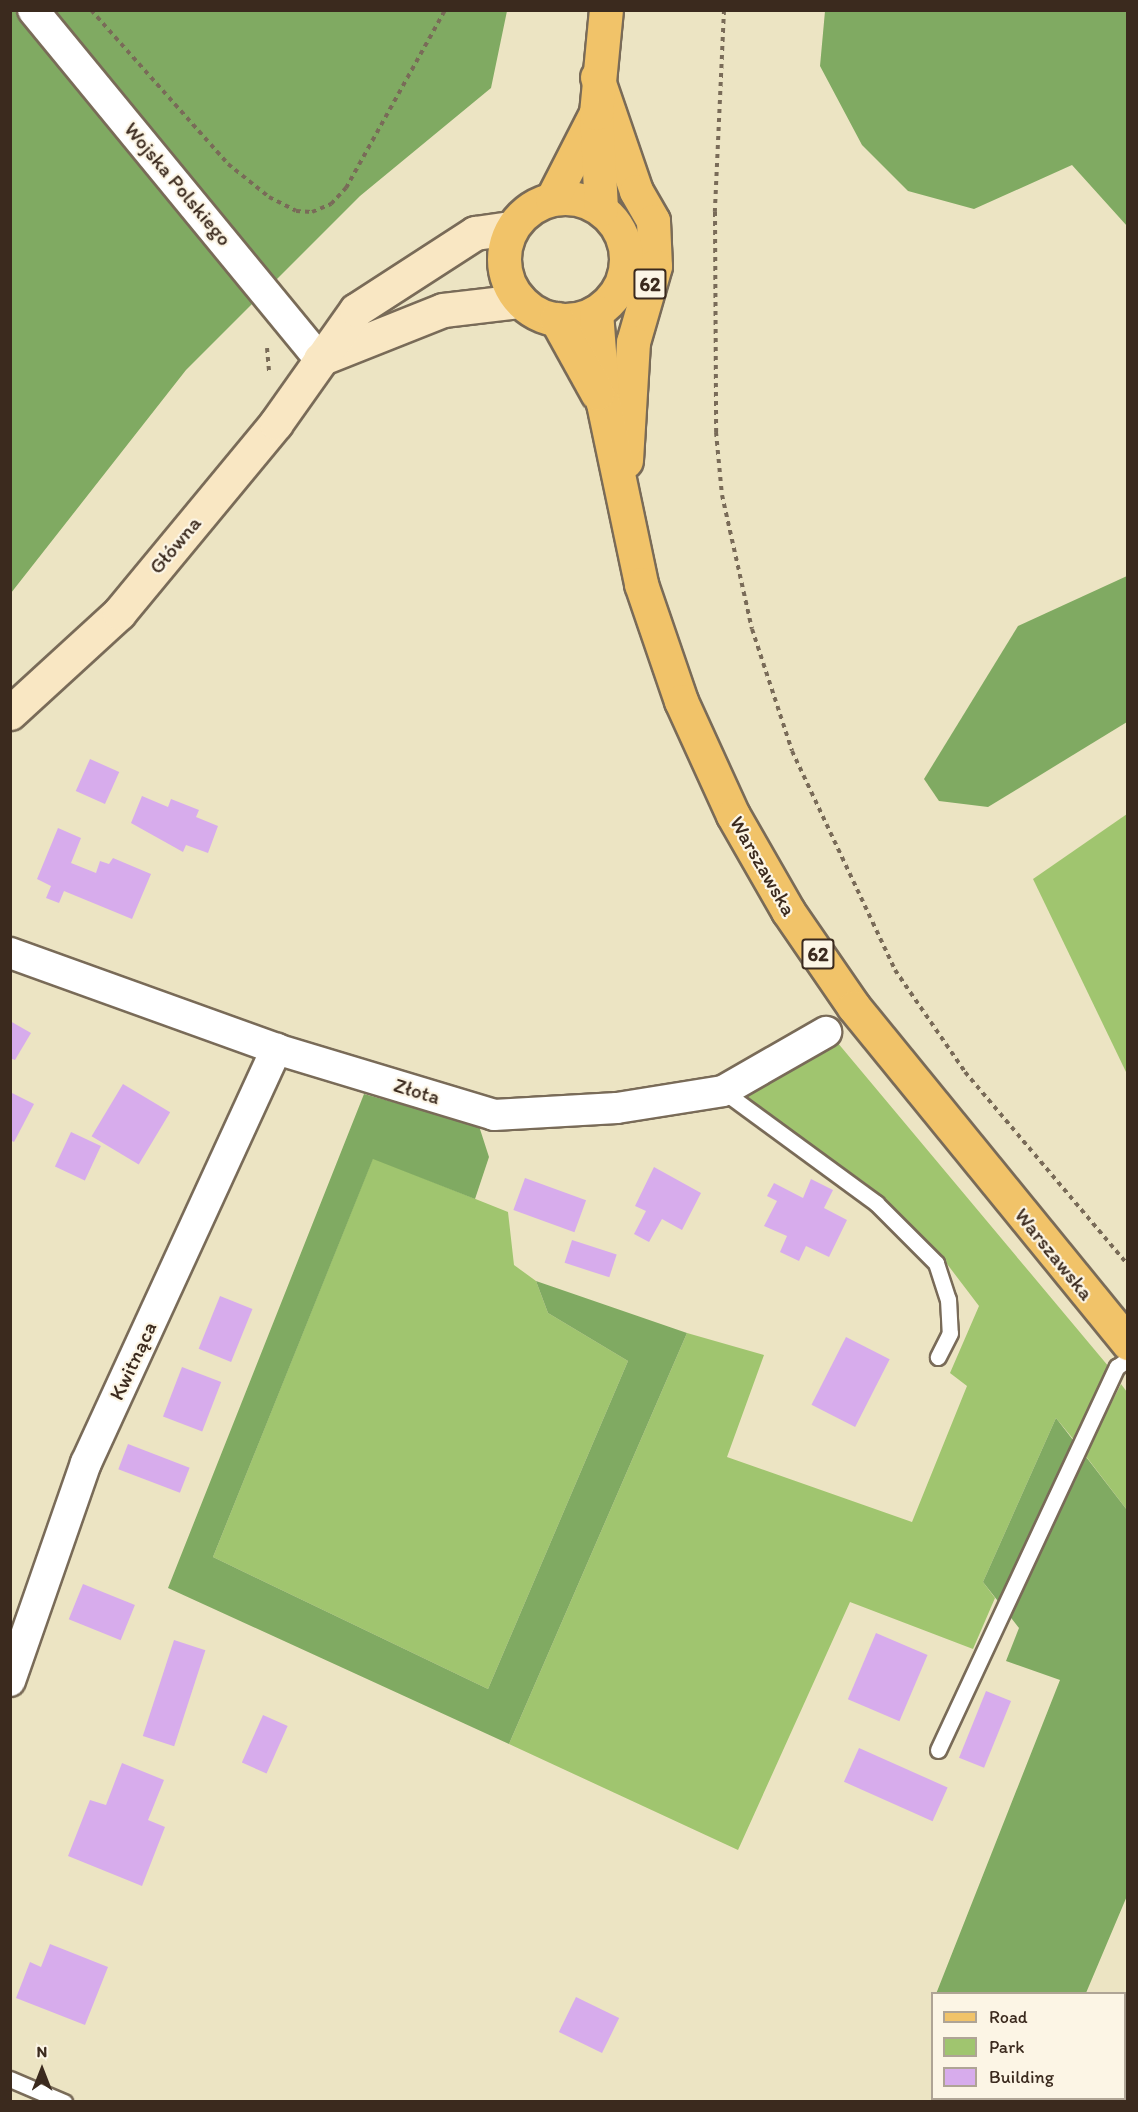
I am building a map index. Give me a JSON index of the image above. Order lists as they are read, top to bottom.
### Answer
{
  "streets": {
    "main road": ["62", "Główna", "Warszawska"],
    "street": ["Wojska Polskiego", "Złota", "Kwitnąca"]
  },
  "crossings": [
    ["Wojska Polskiego", "Główna"],
    ["62", "Główna"],
    ["62", "Warszawska"],
    ["Główna", "Warszawska"],
    ["Złota", "Kwitnąca"]
  ],
  "legend": ["Road", "Park", "Building"],
  "north": "top"
}
